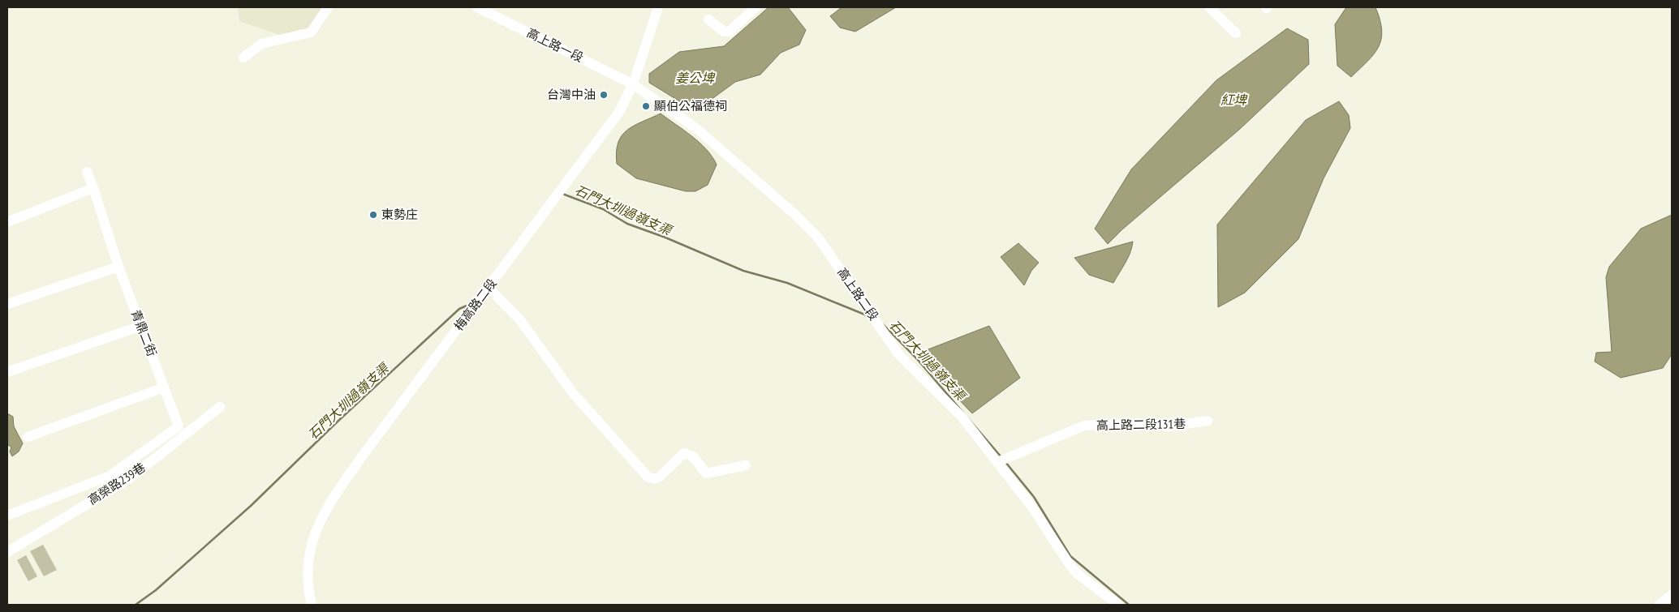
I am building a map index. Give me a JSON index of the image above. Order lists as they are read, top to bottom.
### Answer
{
  "streets": {
    "street": [
      "高上路一段",
      "高上路二段",
      "梅高路二段",
      "青鼎二街",
      "高上路二段131巷",
      "高榮路239巷"
    ]
  },
  "crossings": [
    ["高上路一段", "高上路二段"],
    ["高上路一段", "梅高路二段"],
    ["高上路二段", "梅高路二段"],
    ["高上路二段", "高上路二段131巷"]
  ],
  "water": ["姜公埤", "紅埤", "石門大圳過嶺支渠"],
  "places": ["台灣中油", "顯伯公福德祠", "東勢庄"]
}
